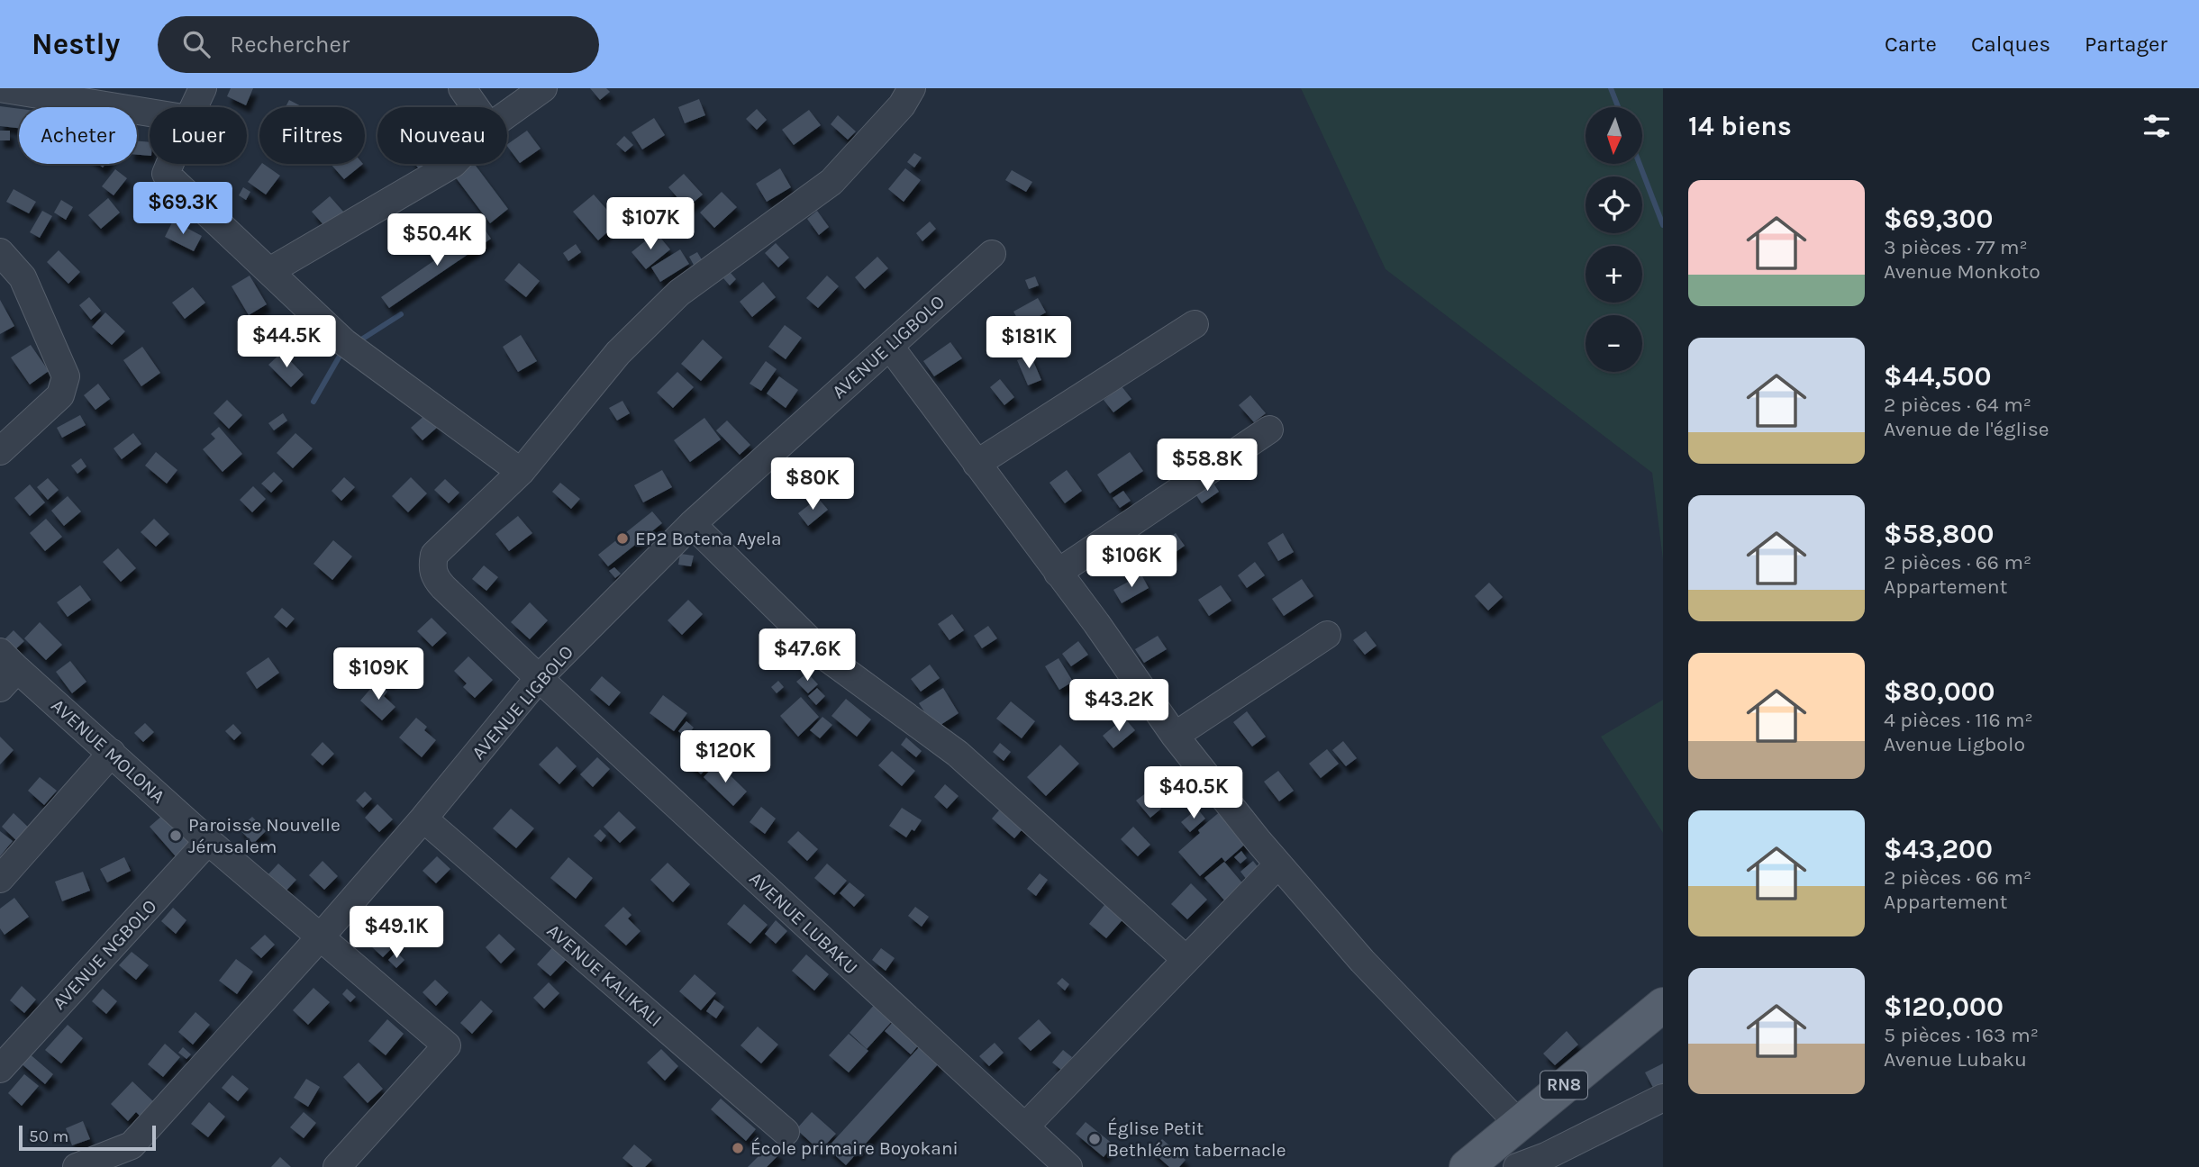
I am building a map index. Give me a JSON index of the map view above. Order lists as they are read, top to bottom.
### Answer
{
  "streets": {
    "main road": ["RN8"],
    "street": [
      "AVENUE LIGBOLO",
      "AVENUE MOLONA",
      "AVENUE LUBAKU",
      "AVENUE NGBOLO",
      "AVENUE KALIKALI"
    ]
  },
  "crossings": [
    ["AVENUE LIGBOLO", "AVENUE MOLONA"],
    ["AVENUE LIGBOLO", "AVENUE LUBAKU"],
    ["AVENUE LIGBOLO", "AVENUE KALIKALI"],
    ["AVENUE MOLONA", "AVENUE NGBOLO"]
  ],
  "places": [
    "EP2 Botena Ayela",
    "Paroisse Nouvelle Jérusalem",
    "Église Petit Bethléem tabernacle",
    "École primaire Boyokani"
  ],
  "scale_bar": "50 m",
  "north": "bottom",
  "page": {
    "header": "Nestly",
    "search": "Rechercher",
    "nav": ["Carte", "Calques", "Partager"],
    "heading": "14 biens",
    "map_buttons": ["+", "−"],
    "chip": [
      "Acheter",
      "Louer",
      "Filtres",
      "Nouveau"
    ],
    "list": [
      {
        "name": "$69,300",
        "note": "3 pièces · 77 m² · Avenue Monkoto"
      },
      {
        "name": "$44,500",
        "note": "2 pièces · 64 m² · Avenue de l'église"
      },
      {
        "name": "$58,800",
        "note": "2 pièces · 66 m² · Appartement"
      },
      {
        "name": "$80,000",
        "note": "4 pièces · 116 m² · Avenue Ligbolo"
      },
      {
        "name": "$43,200",
        "note": "2 pièces · 66 m² · Appartement"
      },
      {
        "name": "$120,000",
        "note": "5 pièces · 163 m² · Avenue Lubaku"
      }
    ],
    "price": [
      "$69.3K",
      "$107K",
      "$50.4K",
      "$44.5K",
      "$181K",
      "$58.8K",
      "$80K",
      "$106K",
      "$47.6K",
      "$109K",
      "$43.2K",
      "$120K",
      "$40.5K",
      "$49.1K"
    ],
    "scale": "50 m"
  }
}
